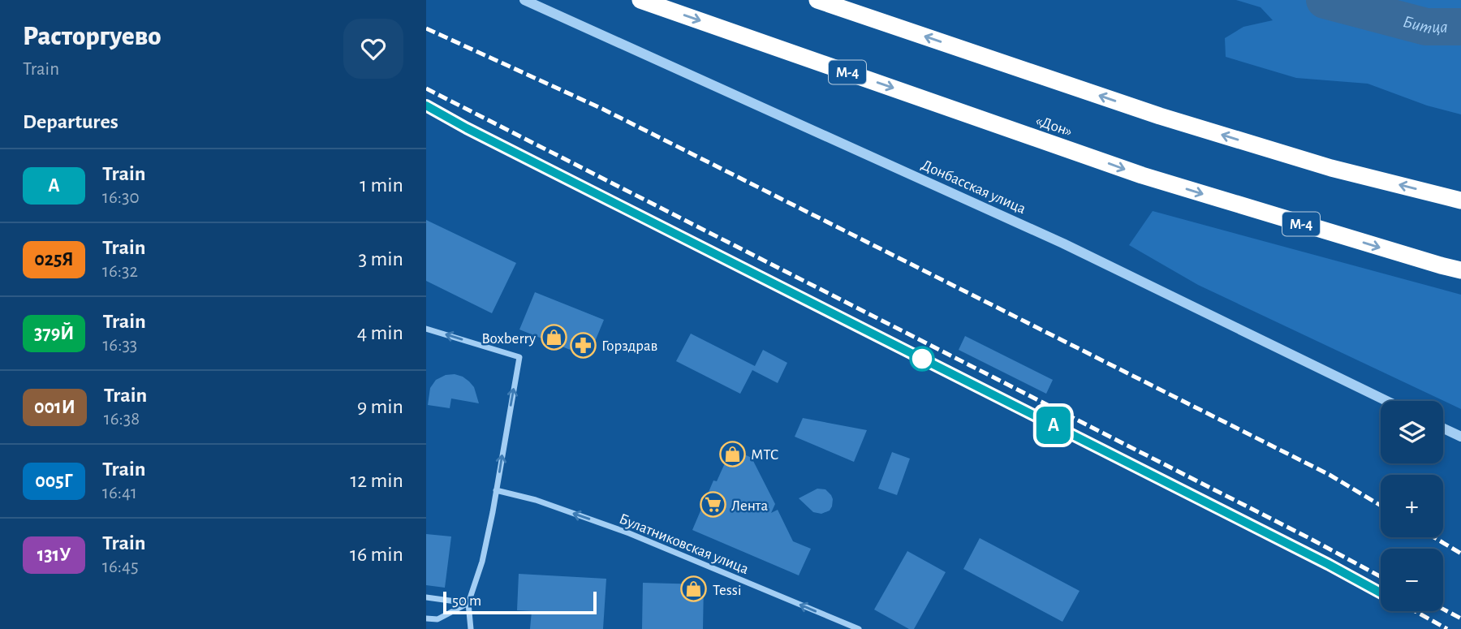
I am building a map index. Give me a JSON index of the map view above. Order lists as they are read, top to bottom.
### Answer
{
  "streets": {
    "highway": ["М-4", "«Дон»"],
    "street": ["Донбасская улица", "Булатниковская улица"]
  },
  "one_way": ["Булатниковская улица"],
  "water": ["Битца"],
  "places": {
    "shop": ["Boxberry", "МТС", "Tessi"],
    "pharmacy": ["Горздрав"],
    "supermarket": ["Лента"]
  },
  "scale_bar": "50 m",
  "page": {
    "heading": [
      ["Расторгуево", "Train"],
      "Departures"
    ],
    "on_map": "A",
    "list": [
      {
        "mark": "A",
        "name": "Train",
        "note": "16:30",
        "value": "1 min"
      },
      {
        "mark": "025Я",
        "name": "Train",
        "note": "16:32",
        "value": "3 min"
      },
      {
        "mark": "379Й",
        "name": "Train",
        "note": "16:33",
        "value": "4 min"
      },
      {
        "mark": "001И",
        "name": "Train",
        "note": "16:38",
        "value": "9 min"
      },
      {
        "mark": "005Г",
        "name": "Train",
        "note": "16:41",
        "value": "12 min"
      },
      {
        "mark": "131У",
        "name": "Train",
        "note": "16:45",
        "value": "16 min"
      }
    ],
    "map_buttons": ["+", "−"],
    "scale": "50 m"
  }
}
